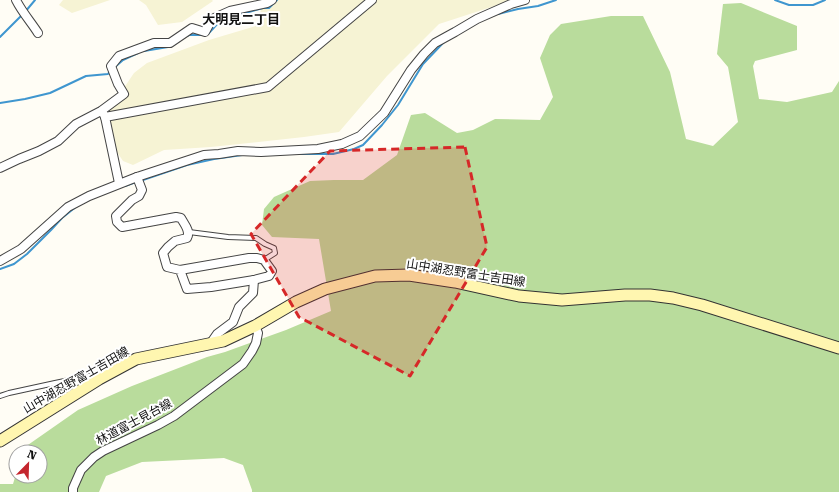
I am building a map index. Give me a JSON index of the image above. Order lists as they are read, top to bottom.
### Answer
{
  "streets": {
    "main road": ["山中湖忍野富士吉田線"],
    "street": ["林道富士見台線"]
  },
  "crossings": [
    ["山中湖忍野富士吉田線", "林道富士見台線"]
  ],
  "districts": ["大明見二丁目"],
  "north": "top right"
}
